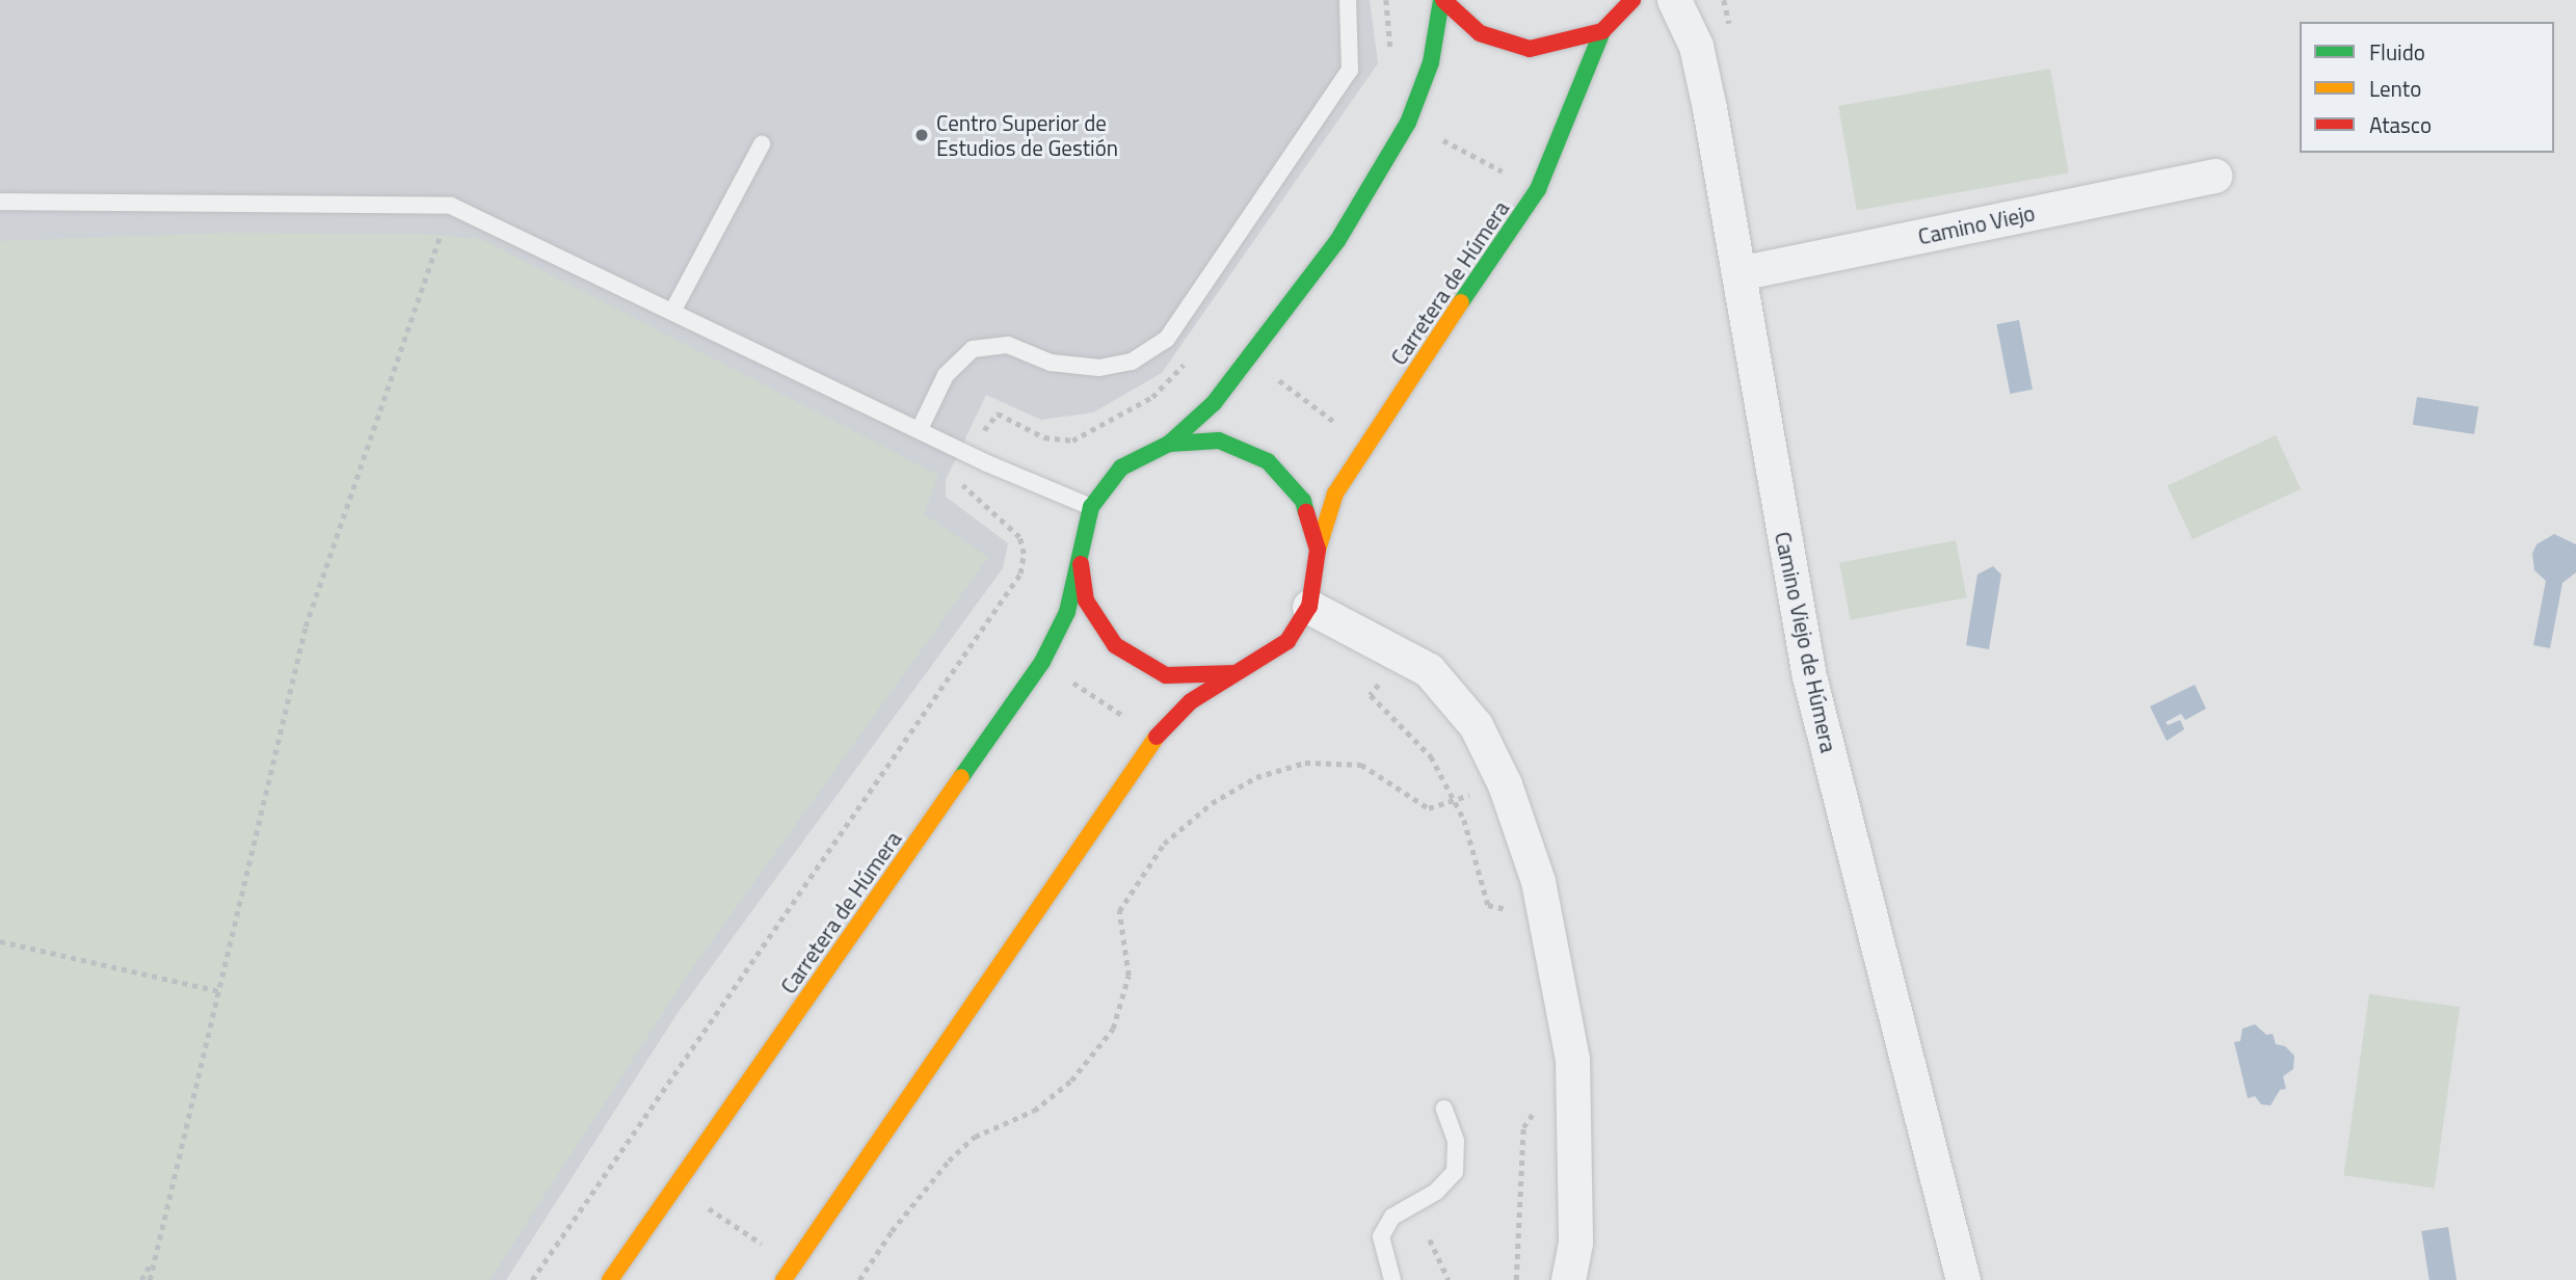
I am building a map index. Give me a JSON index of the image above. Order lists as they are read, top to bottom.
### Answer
{
  "streets": {
    "street": ["Camino Viejo", "Carretera de Húmera", "Camino Viejo de Húmera"]
  },
  "crossings": [
    ["Camino Viejo", "Camino Viejo de Húmera"]
  ],
  "places": ["Centro Superior de Estudios de Gestión"],
  "legend": ["Fluido", "Lento", "Atasco"]
}
